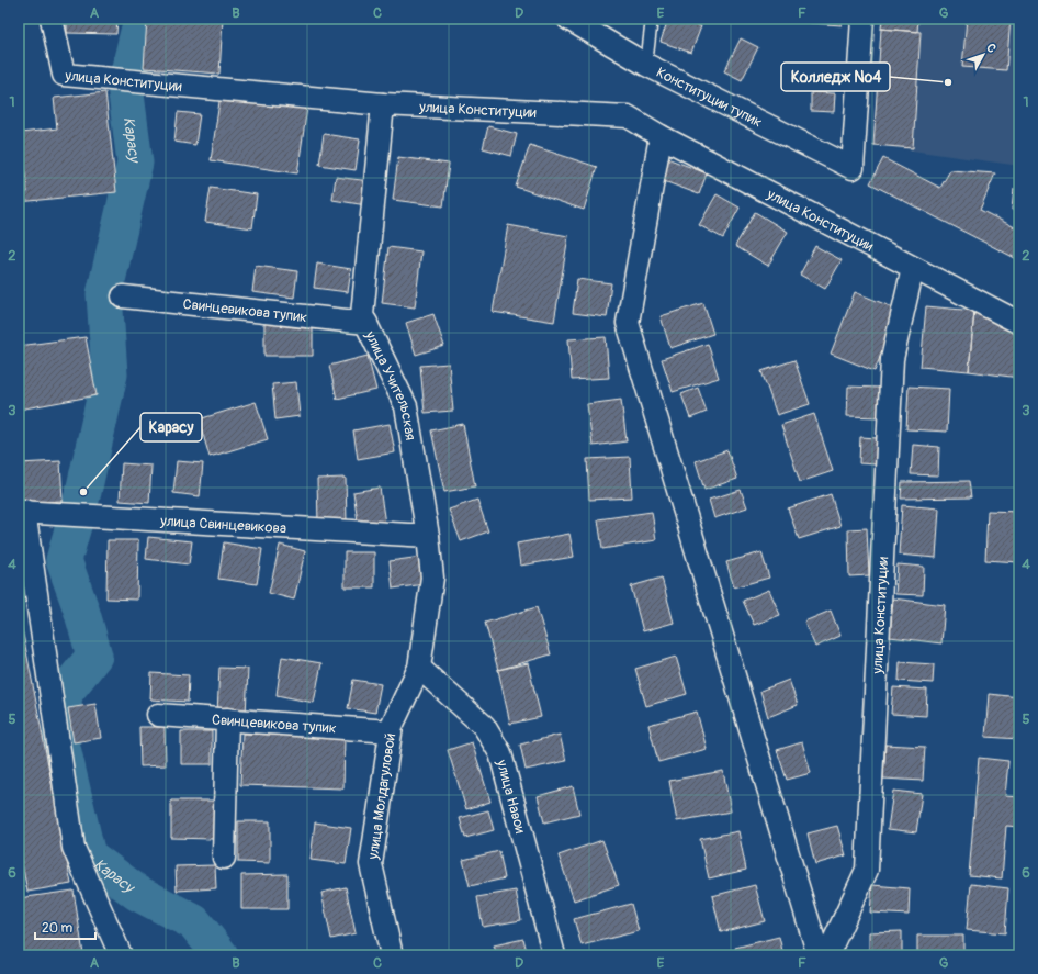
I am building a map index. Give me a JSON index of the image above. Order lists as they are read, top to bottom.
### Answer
{
  "streets": {
    "street": [
      "улица Конституции",
      "Конституции тупик",
      "Свинцевикова тупик",
      "улица Учительская",
      "улица Свинцевикова",
      "улица Молдагуловой",
      "улица Навои"
    ]
  },
  "crossings": [
    ["улица Конституции", "улица Учительская"],
    ["Свинцевикова тупик", "улица Учительская"],
    ["Свинцевикова тупик", "улица Молдагуловой"],
    ["улица Учительская", "улица Свинцевикова"],
    ["улица Учительская", "улица Молдагуловой"],
    ["улица Учительская", "улица Навои"],
    ["улица Молдагуловой", "улица Навои"]
  ],
  "water": ["Карасу"],
  "places": ["Колледж №4", "Карасу"],
  "scale_bar": "20 m",
  "north": "top right",
  "grid": {
    "columns": [
      "A",
      "B",
      "C",
      "D",
      "E",
      "F",
      "G"
    ],
    "rows": [
      "1",
      "2",
      "3",
      "4",
      "5",
      "6"
    ]
  }
}
